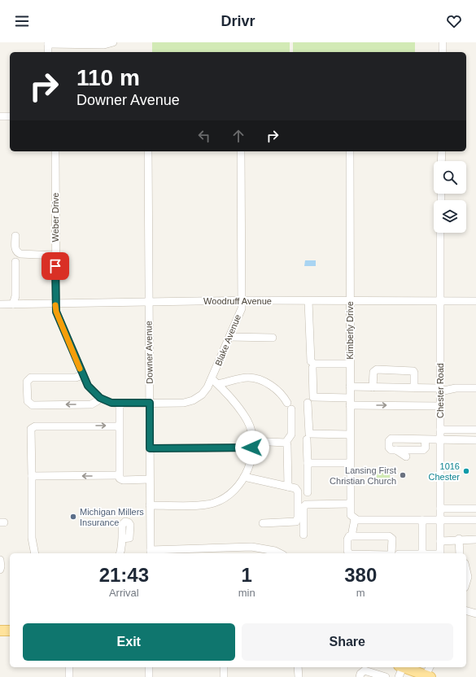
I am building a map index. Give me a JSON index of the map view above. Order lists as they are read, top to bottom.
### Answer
{
  "streets": {
    "street": [
      "Weber Drive",
      "Woodruff Avenue",
      "Kimberly Drive",
      "Blake Avenue",
      "Downer Avenue",
      "Chester Road"
    ]
  },
  "crossings": [
    ["Weber Drive", "Woodruff Avenue"],
    ["Weber Drive", "Blake Avenue"],
    ["Weber Drive", "Downer Avenue"],
    ["Woodruff Avenue", "Kimberly Drive"],
    ["Woodruff Avenue", "Blake Avenue"],
    ["Woodruff Avenue", "Downer Avenue"],
    ["Woodruff Avenue", "Chester Road"],
    ["Blake Avenue", "Downer Avenue"]
  ],
  "places": ["1016 Chester", "Lansing First Christian Church", "Michigan Millers Insurance"],
  "page": {
    "header": "Drivr",
    "turn": ["110 m", "Downer Avenue"],
    "eta": [
      "21:43",
      "Arrival",
      "1",
      "min",
      "380",
      "m"
    ],
    "buttons": ["Exit", "Share"]
  }
}
